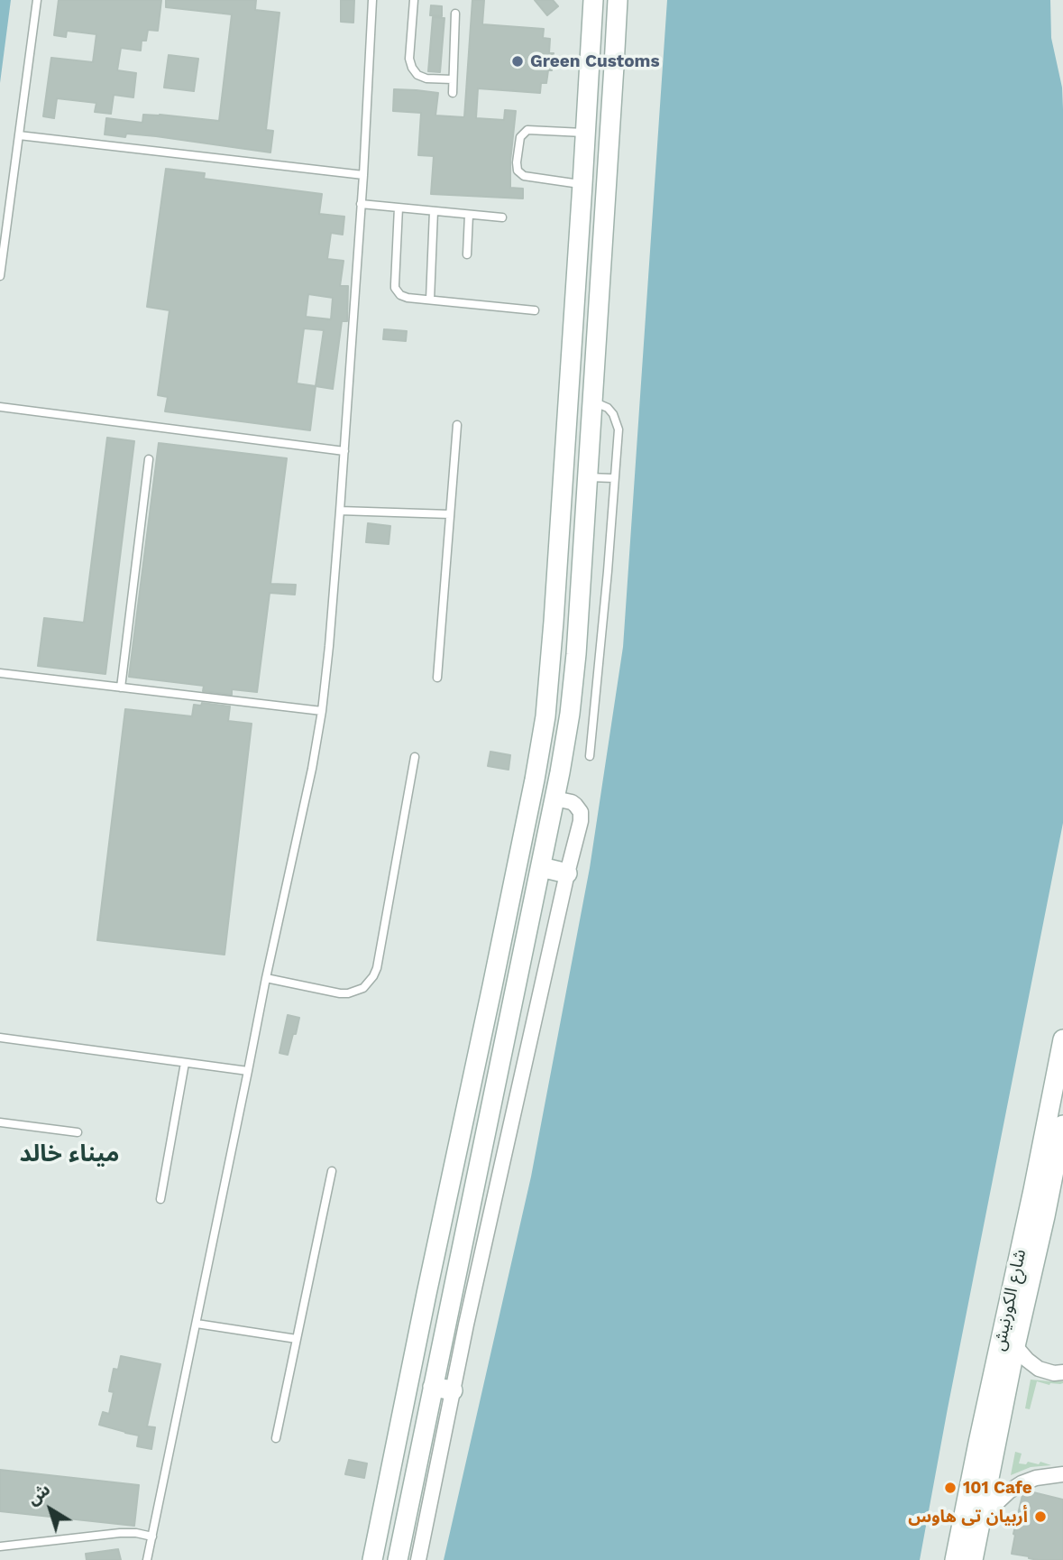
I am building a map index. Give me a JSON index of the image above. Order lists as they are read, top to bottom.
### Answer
{
  "streets": {
    "street": ["شارع الكورنيش"]
  },
  "districts": ["ميناء خالد"],
  "places": ["Green Customs", "101 Cafe", "أربيان تى هاوس"],
  "north": "top left"
}
